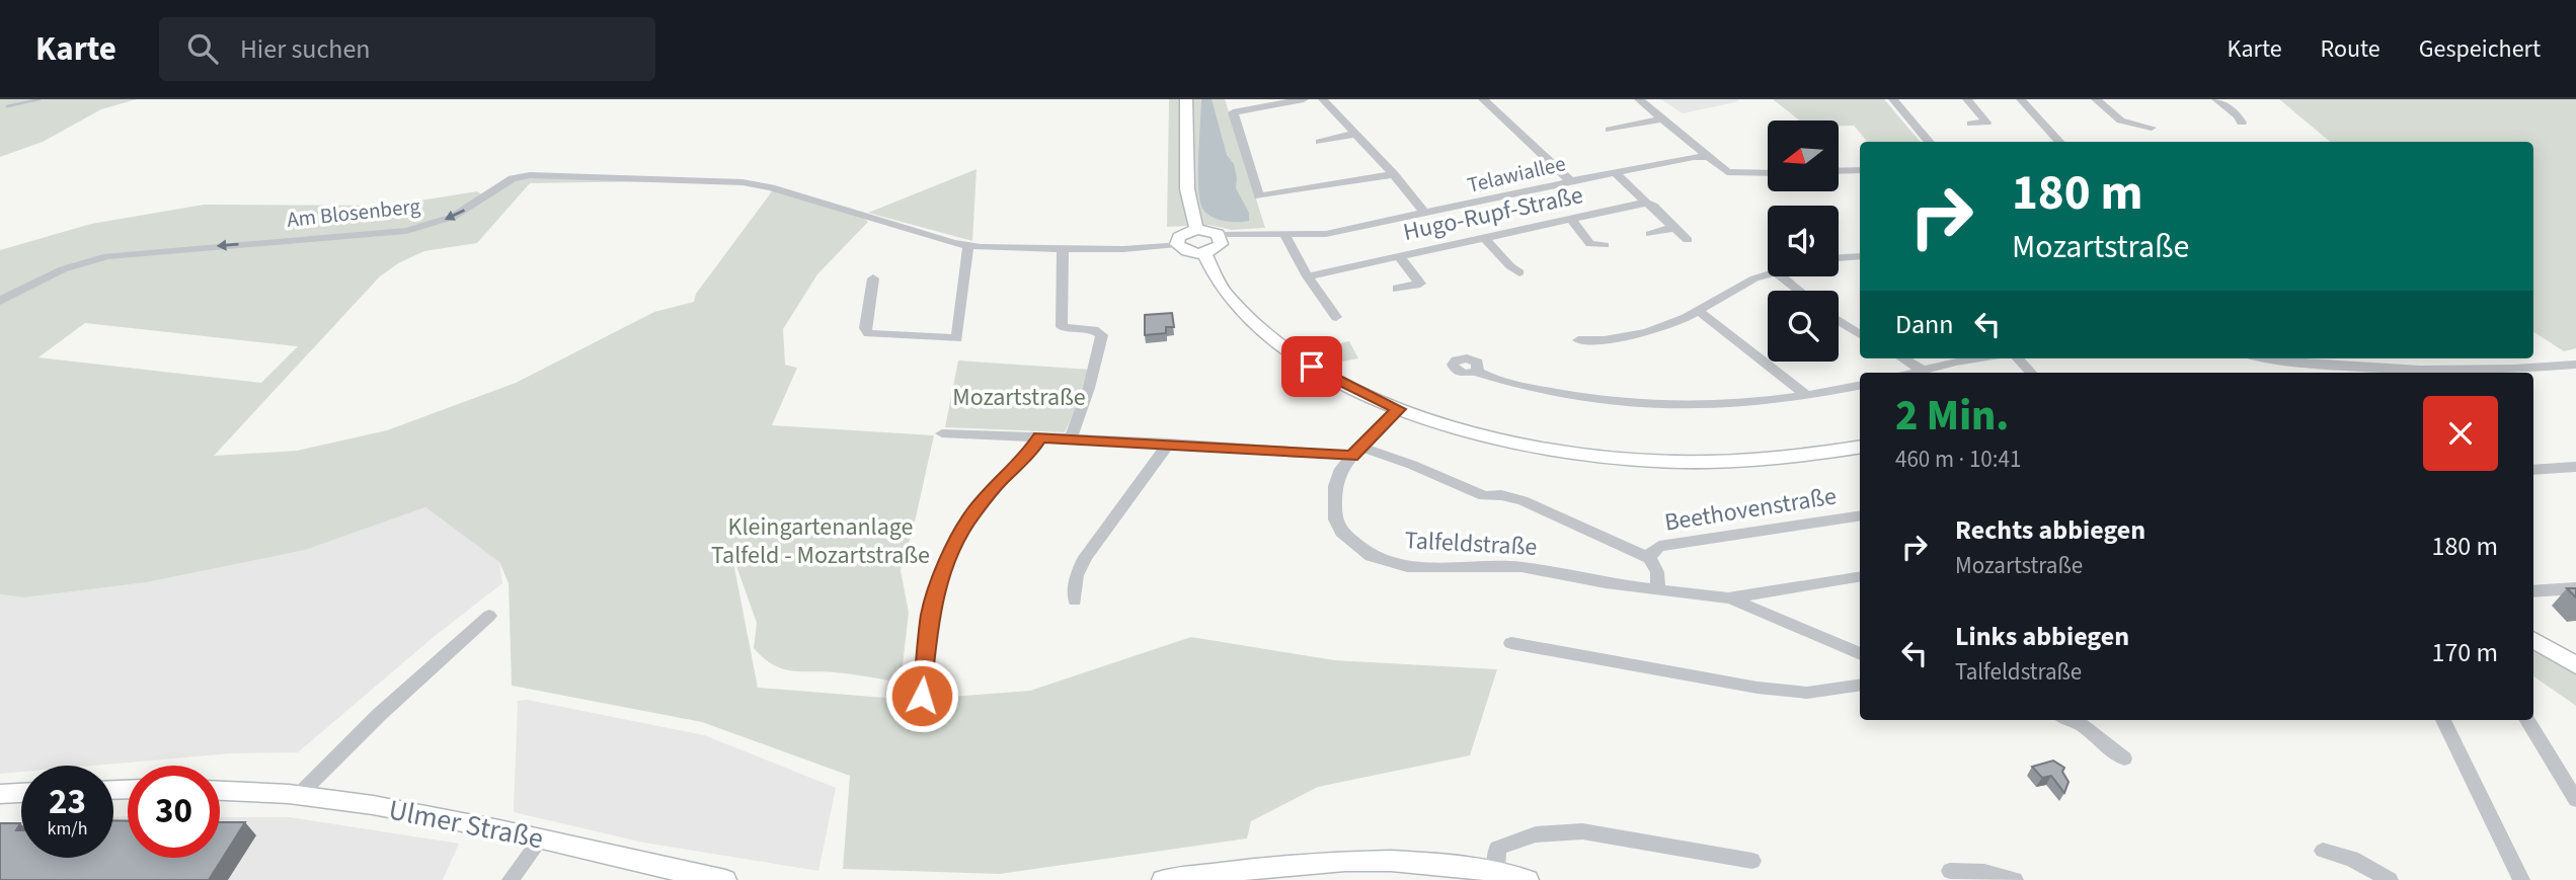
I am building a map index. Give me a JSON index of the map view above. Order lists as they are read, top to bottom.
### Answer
{
  "streets": {
    "main road": ["Ulmer Straße"],
    "street": [
      "Telawiallee",
      "Am Blosenberg",
      "Hugo-Rupf-Straße",
      "Beethovenstraße",
      "Talfeldstraße"
    ]
  },
  "crossings": [
    ["Telawiallee", "Hugo-Rupf-Straße"],
    ["Beethovenstraße", "Talfeldstraße"]
  ],
  "one_way": ["Am Blosenberg"],
  "parks": ["Mozartstraße", "Kleingartenanlage Talfeld - Mozartstraße"],
  "north": "left",
  "page": {
    "header": "Karte",
    "search": "Hier suchen",
    "nav": ["Karte", "Route", "Gespeichert"],
    "turn": ["180 m", "Mozartstraße"],
    "then": "Dann",
    "heading": ["2 Min.", "460 m · 10:41"],
    "list": [
      {
        "name": "Rechts abbiegen",
        "note": "Mozartstraße",
        "value": "180 m"
      },
      {
        "name": "Links abbiegen",
        "note": "Talfeldstraße",
        "value": "170 m"
      }
    ],
    "speed": "23 km/h",
    "limit": "30"
  }
}
